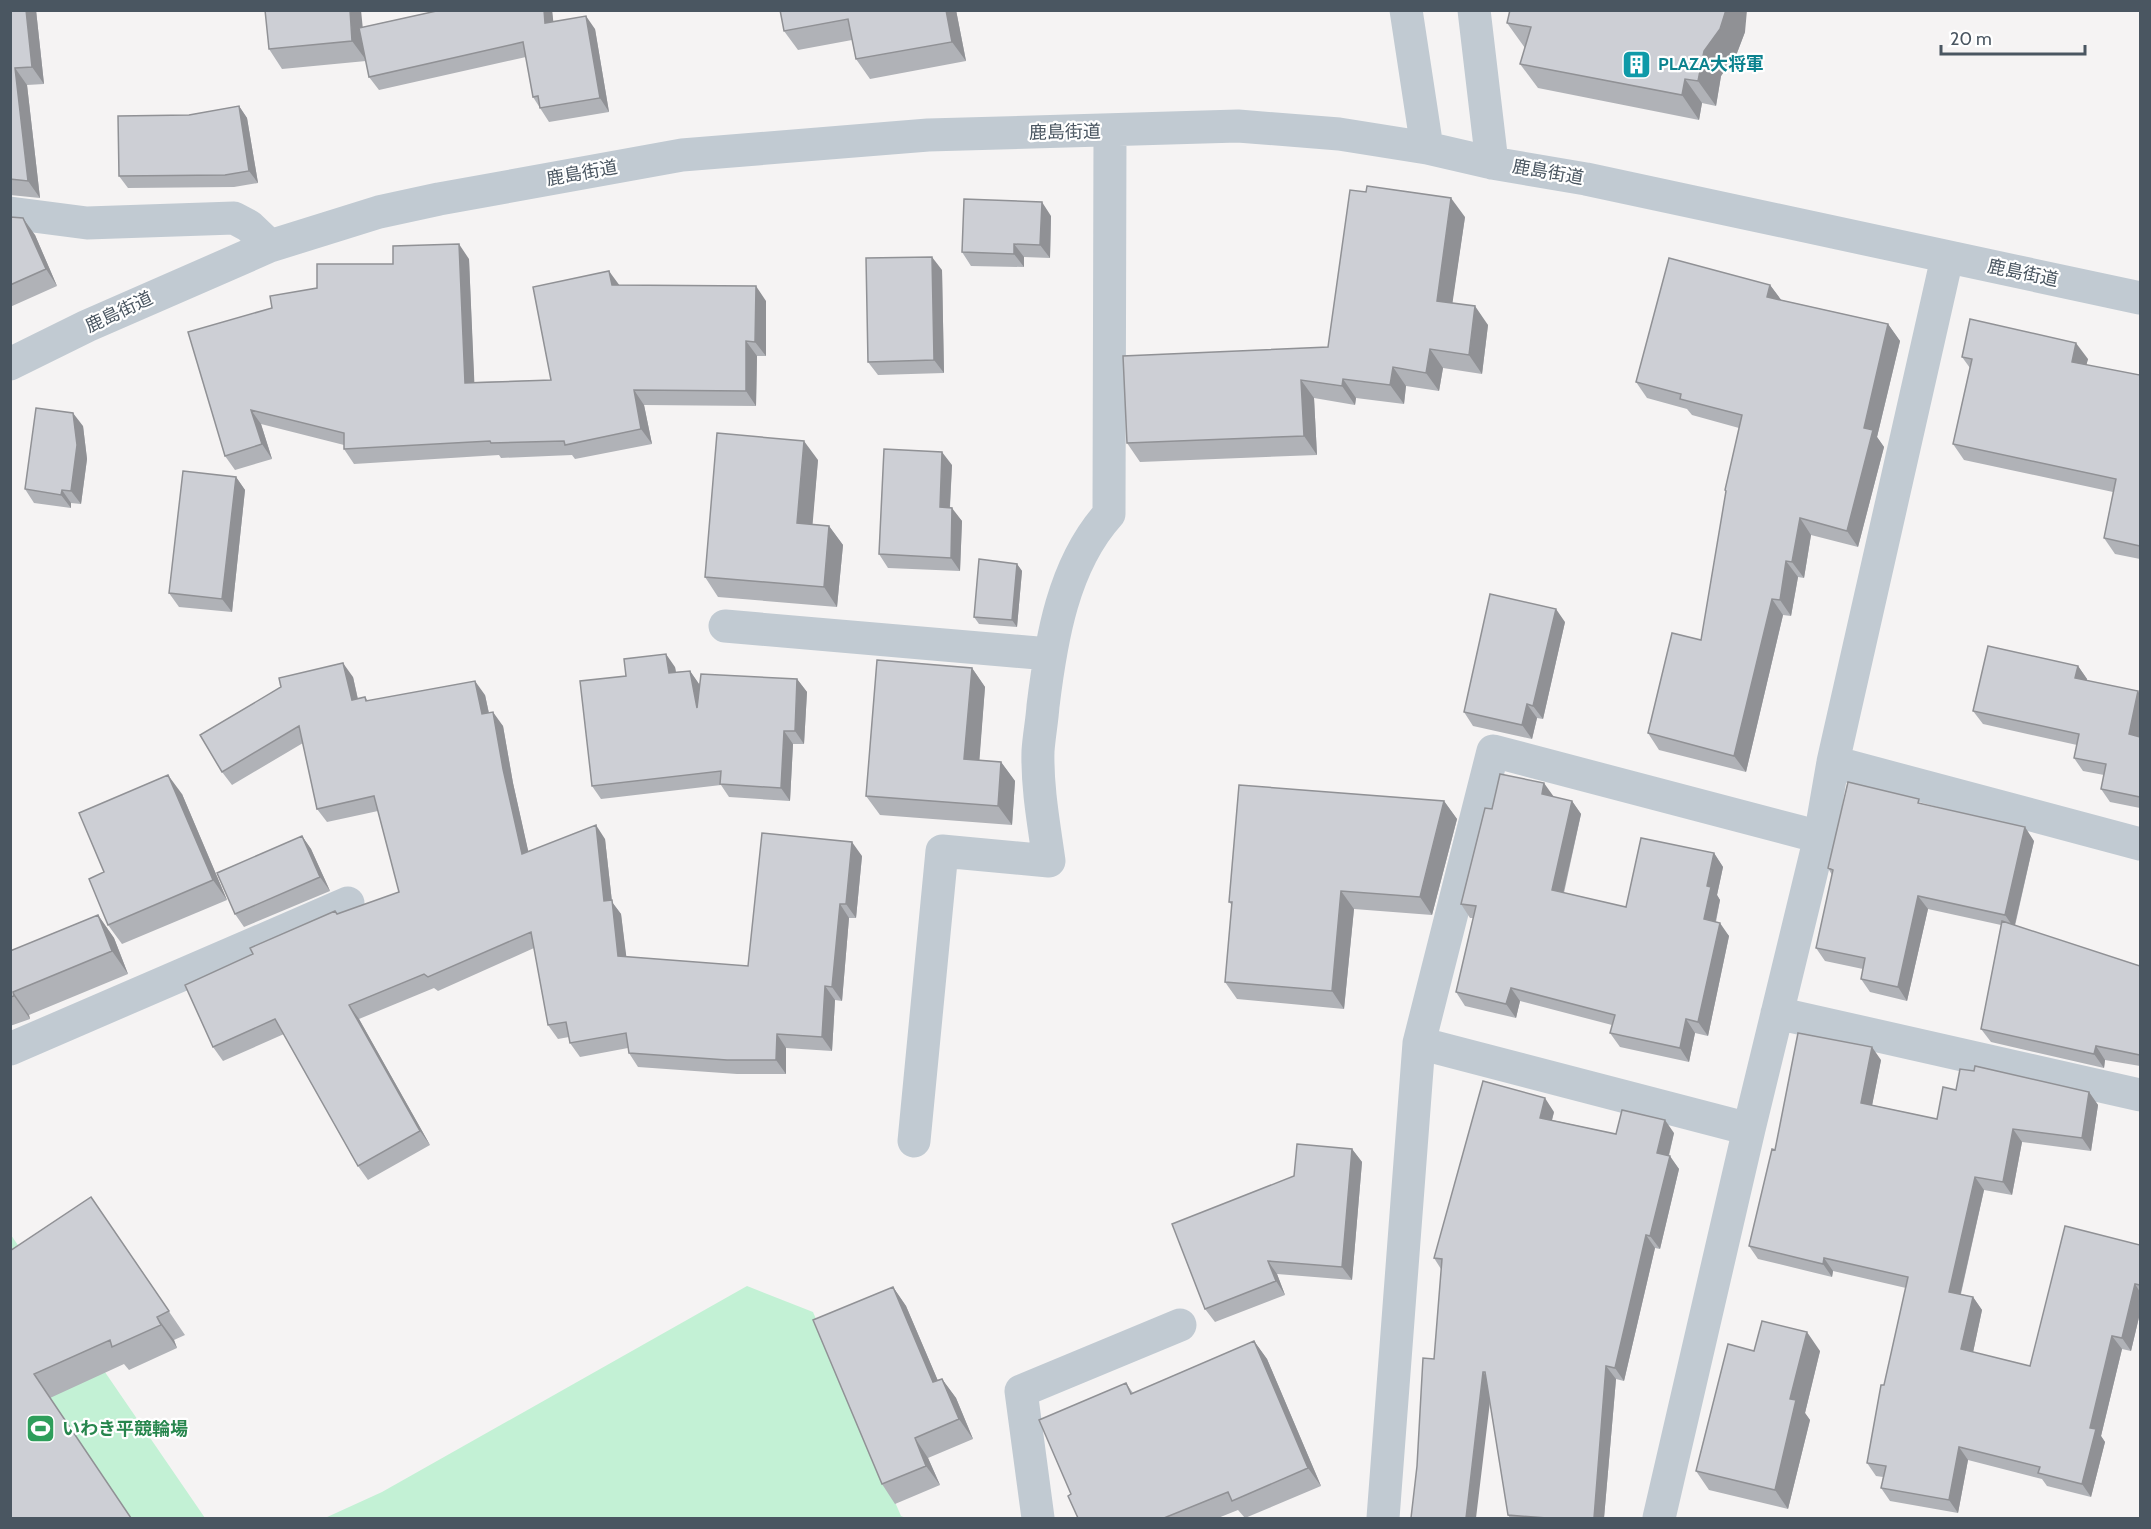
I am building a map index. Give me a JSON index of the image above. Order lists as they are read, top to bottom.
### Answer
{
  "streets": {
    "street": ["鹿島街道"]
  },
  "places": {
    "building": ["PLAZA大将軍"],
    "sports": ["いわき平競輪場"]
  },
  "scale_bar": "20 m"
}
